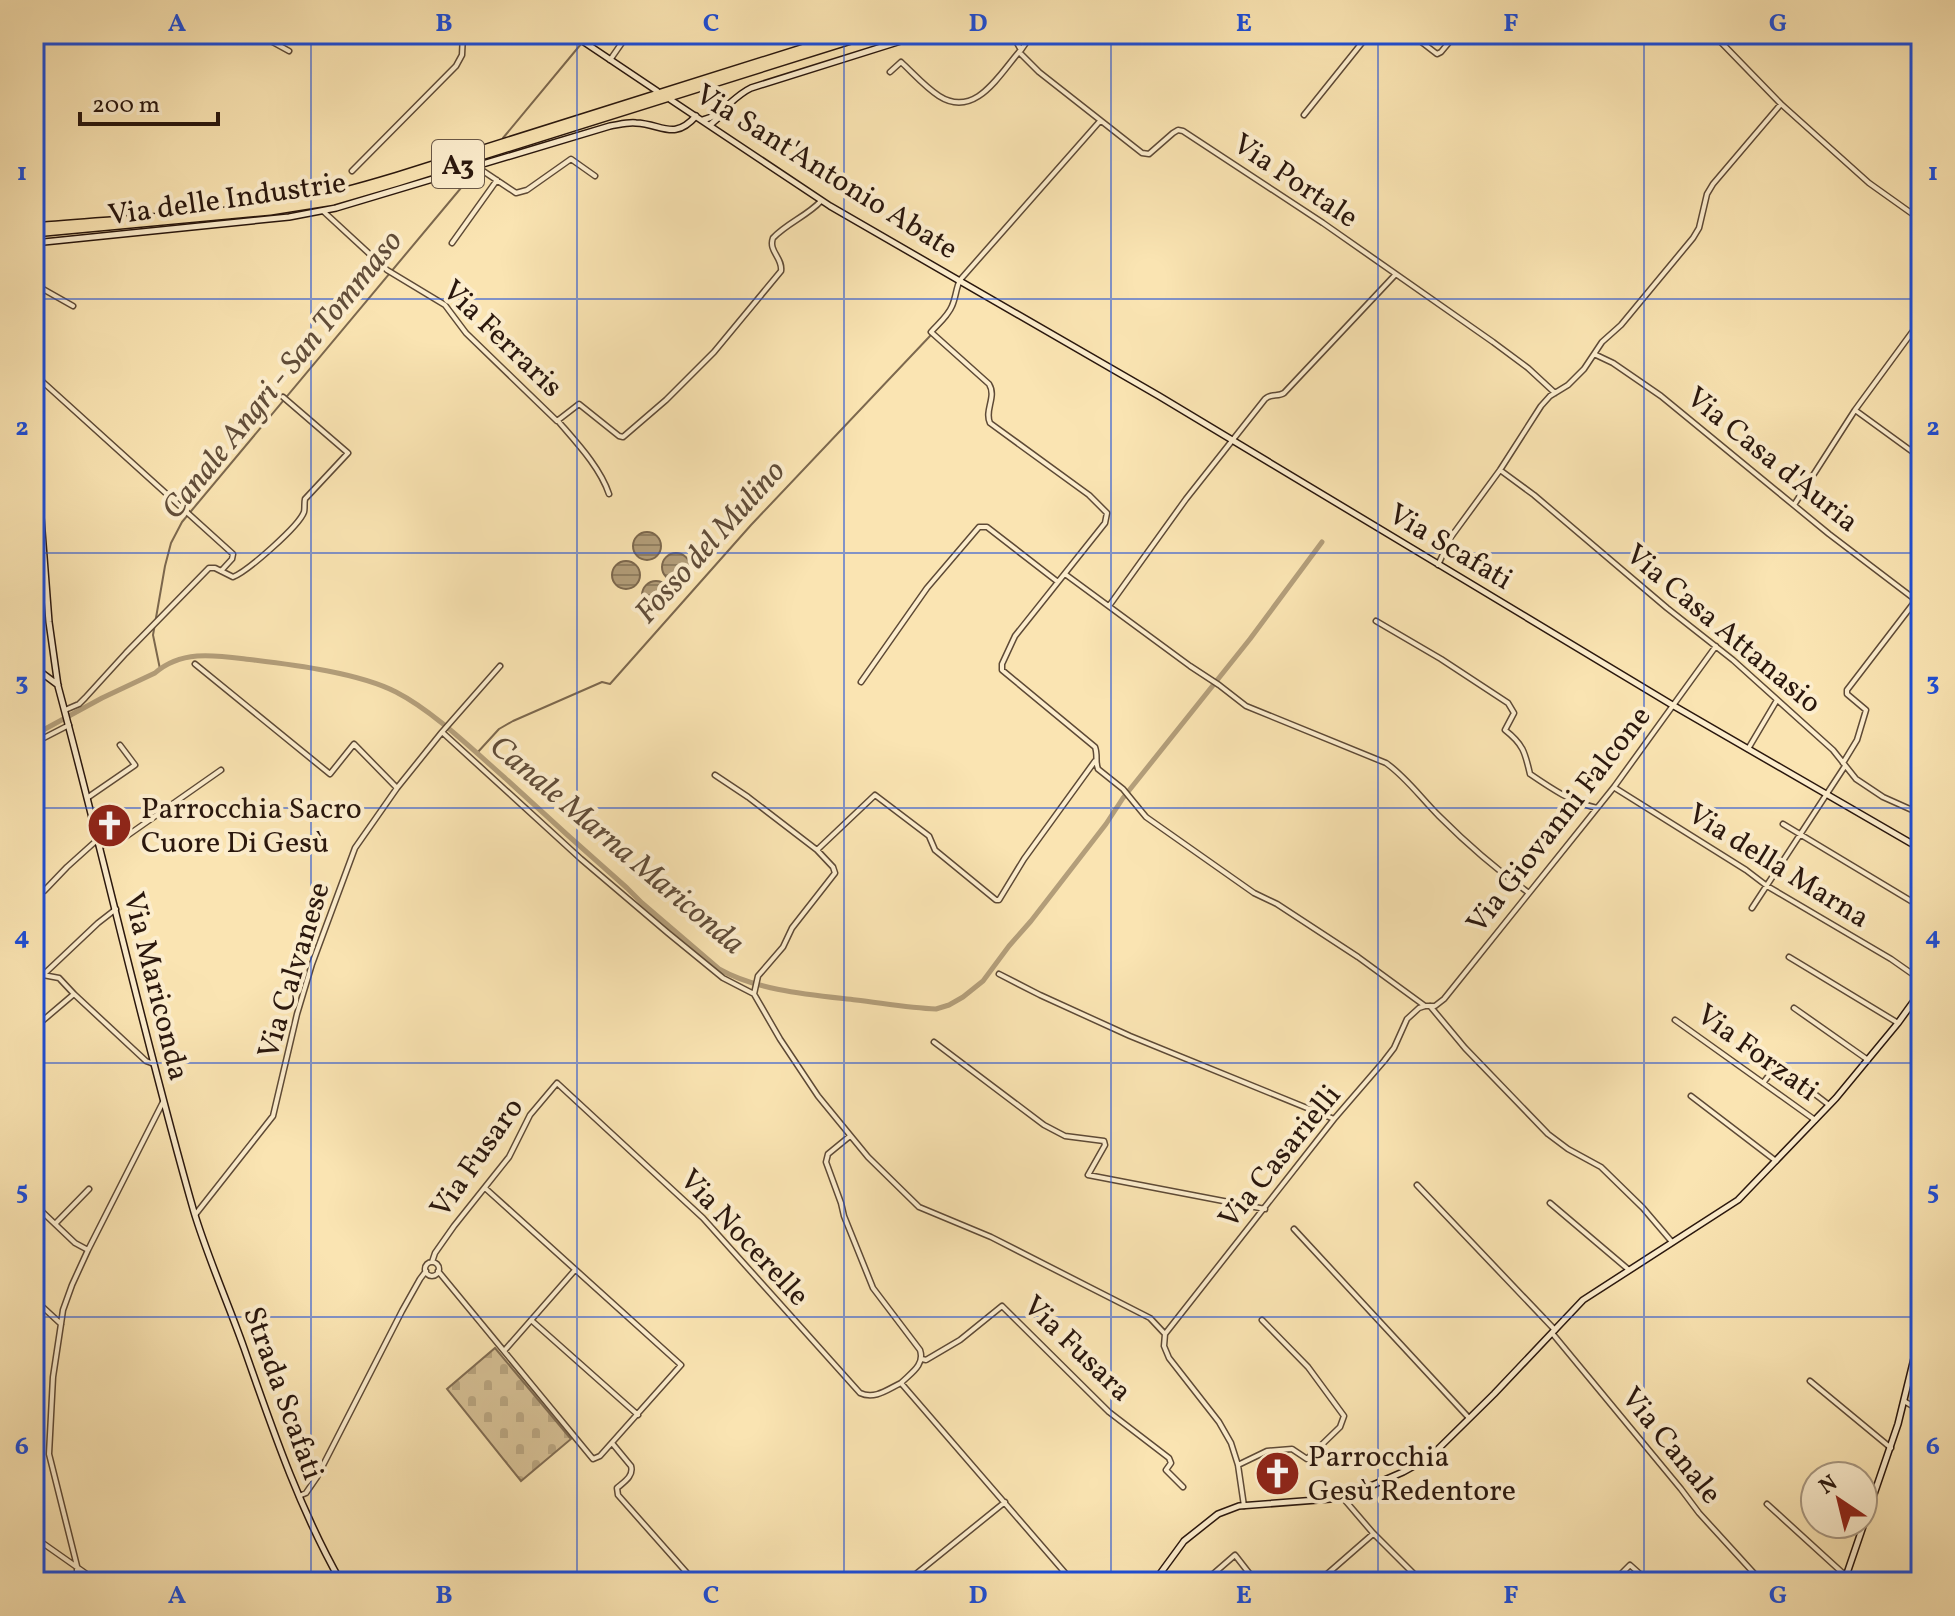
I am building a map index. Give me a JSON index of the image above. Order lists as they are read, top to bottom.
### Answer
{
  "streets": {
    "highway": ["A3"],
    "street": [
      "Via Sant'Antonio Abate",
      "Via Portale",
      "Via delle Industrie",
      "Via Ferraris",
      "Via Casa d'Auria",
      "Via Scafati",
      "Via Casa Attanasio",
      "Via Giovanni Falcone",
      "Via della Marna",
      "Via Calvanese",
      "Via Mariconda",
      "Via Forzati",
      "Via Casarielli",
      "Via Fusaro",
      "Via Nocerelle",
      "Via Fusara",
      "Strada Scafati",
      "Via Canale"
    ]
  },
  "crossings": [
    ["Via Sant'Antonio Abate", "Via delle Industrie"],
    ["Via Sant'Antonio Abate", "Via Ferraris"],
    ["Via Sant'Antonio Abate", "Via Scafati"],
    ["Via delle Industrie", "Via Ferraris"],
    ["Via Scafati", "Via Giovanni Falcone"],
    ["Via Casa Attanasio", "Via Giovanni Falcone"],
    ["Via Giovanni Falcone", "Via della Marna"],
    ["Via Giovanni Falcone", "Via Casarielli"],
    ["Via Calvanese", "Via Mariconda"],
    ["Via Calvanese", "Strada Scafati"],
    ["Via Mariconda", "Strada Scafati"],
    ["Via Fusaro", "Via Nocerelle"],
    ["Via Fusaro", "Strada Scafati"]
  ],
  "water": ["Canale Angri - San Tommaso", "Fosso del Mulino", "Canale Marna Mariconda"],
  "places": {
    "church": ["Parrocchia Sacro Cuore Di Gesù", "Parrocchia Gesù Redentore"]
  },
  "scale_bar": "200 m",
  "north": "top left",
  "grid": {
    "columns": [
      "A",
      "B",
      "C",
      "D",
      "E",
      "F",
      "G"
    ],
    "rows": [
      "1",
      "2",
      "3",
      "4",
      "5",
      "6"
    ]
  }
}
